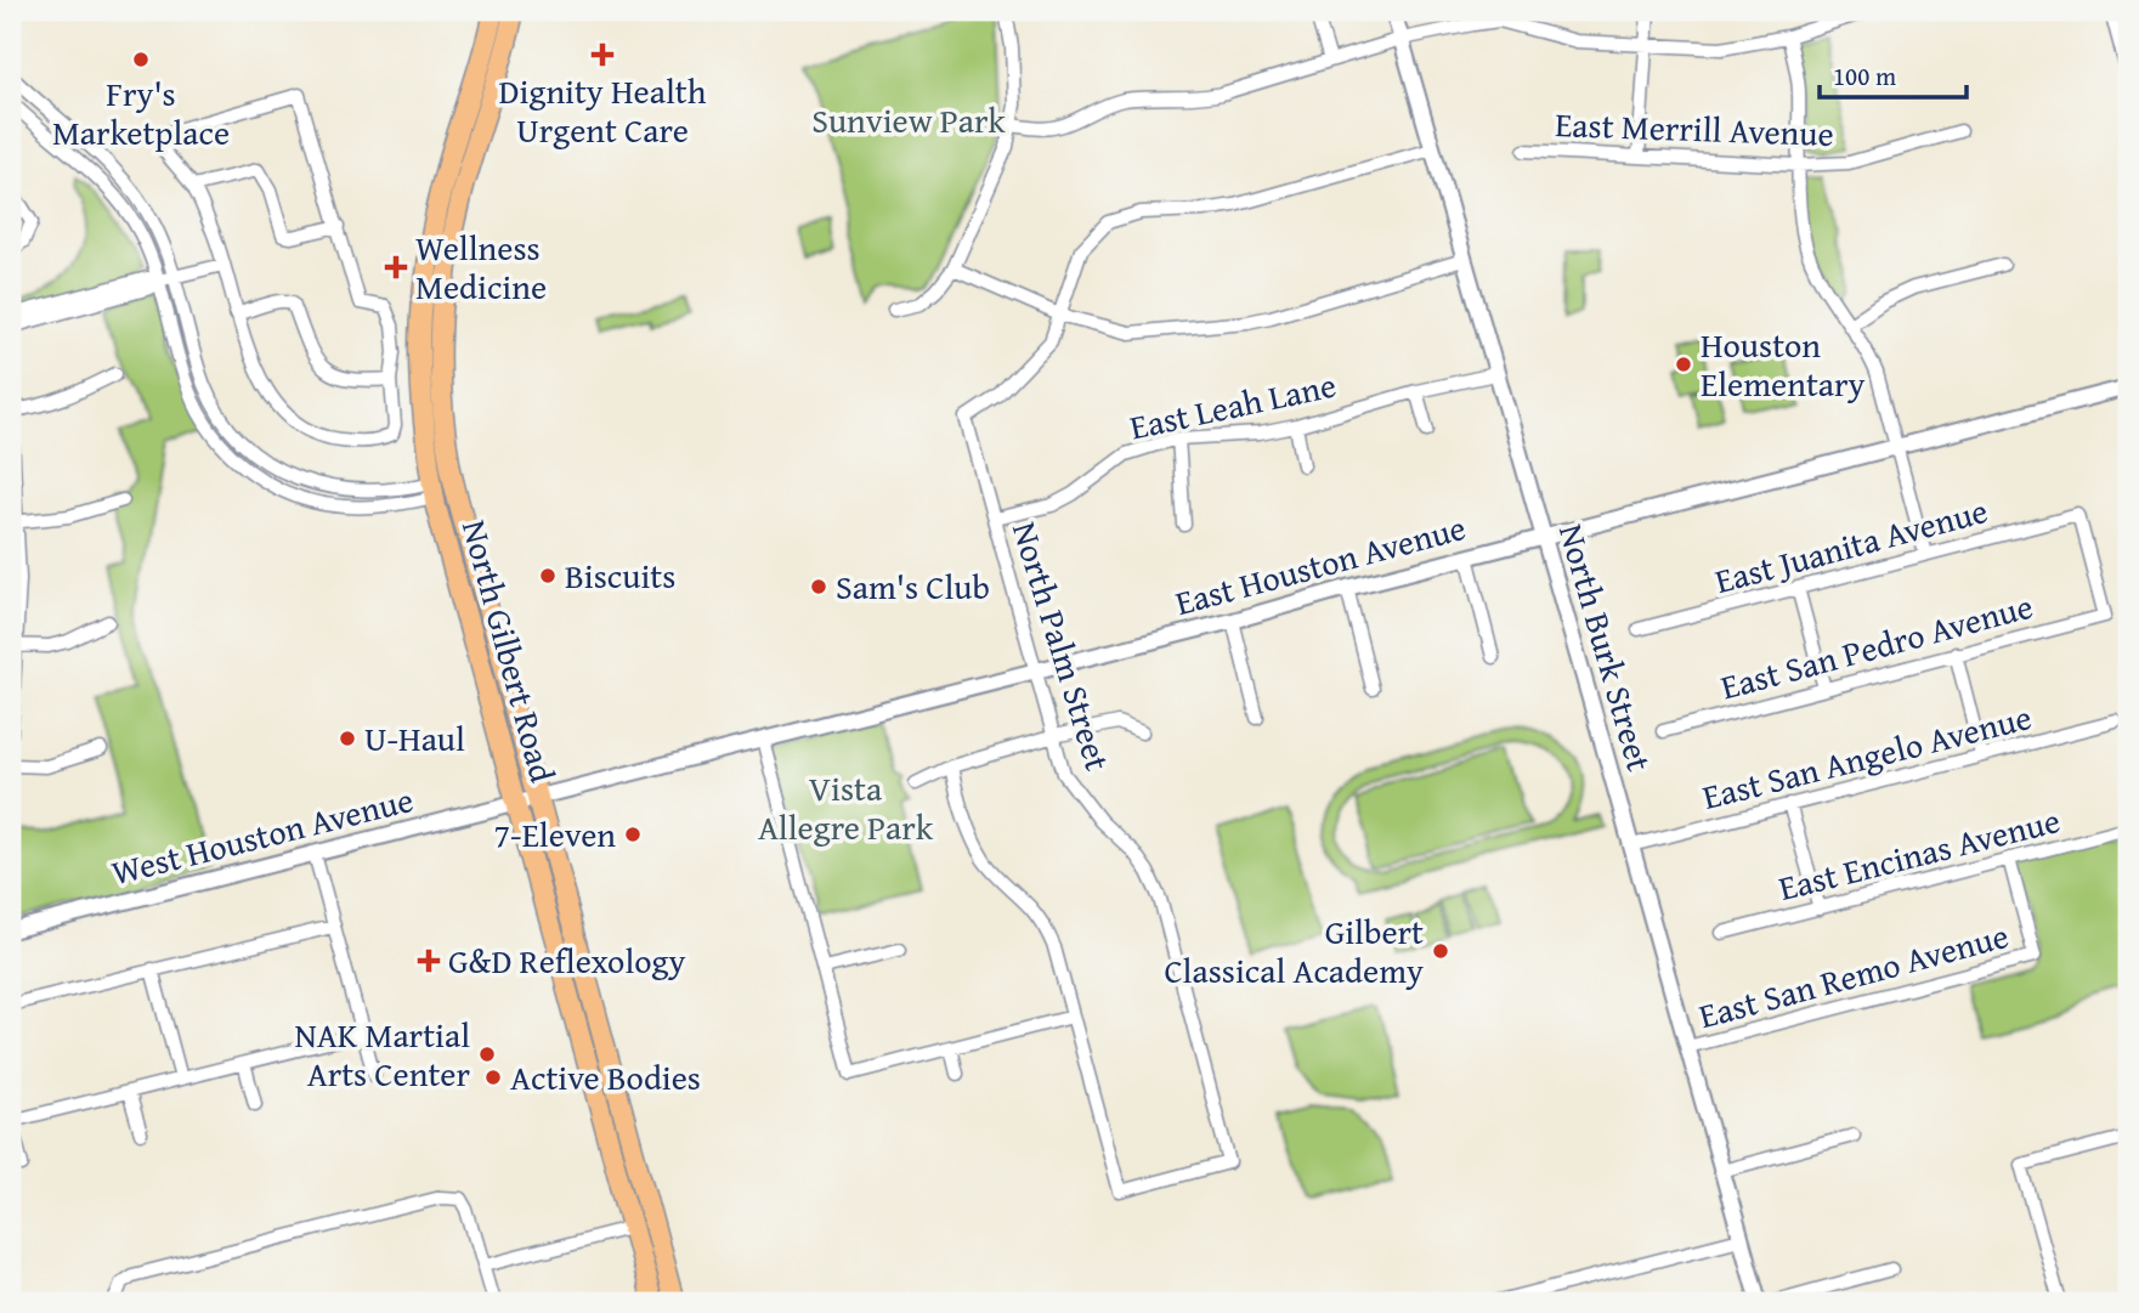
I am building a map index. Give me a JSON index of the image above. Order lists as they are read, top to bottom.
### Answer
{
  "streets": {
    "main road": ["North Gilbert Road"],
    "street": [
      "East Merrill Avenue",
      "East Leah Lane",
      "East Juanita Avenue",
      "East Houston Avenue",
      "North Palm Street",
      "East San Pedro Avenue",
      "North Burk Street",
      "East San Angelo Avenue",
      "West Houston Avenue",
      "East Encinas Avenue",
      "East San Remo Avenue"
    ]
  },
  "crossings": [
    ["East Leah Lane", "North Palm Street"],
    ["East Leah Lane", "North Burk Street"],
    ["East Juanita Avenue", "East San Pedro Avenue"],
    ["East Houston Avenue", "North Palm Street"],
    ["East Houston Avenue", "North Burk Street"],
    ["East Houston Avenue", "North Gilbert Road"],
    ["East Houston Avenue", "West Houston Avenue"],
    ["North Burk Street", "East San Angelo Avenue"],
    ["North Burk Street", "East San Remo Avenue"],
    ["North Gilbert Road", "West Houston Avenue"],
    ["East Encinas Avenue", "East San Remo Avenue"]
  ],
  "parks": ["Sunview Park", "Vista Allegre Park"],
  "places": {
    "health": ["Dignity Health Urgent Care", "Wellness Medicine", "G&D Reflexology"],
    "other": [
      "Fry's Marketplace",
      "Houston Elementary",
      "Biscuits",
      "Sam's Club",
      "U-Haul",
      "7-Eleven",
      "Gilbert Classical Academy",
      "NAK Martial Arts Center",
      "Active Bodies"
    ]
  },
  "scale_bar": "100 m"
}
